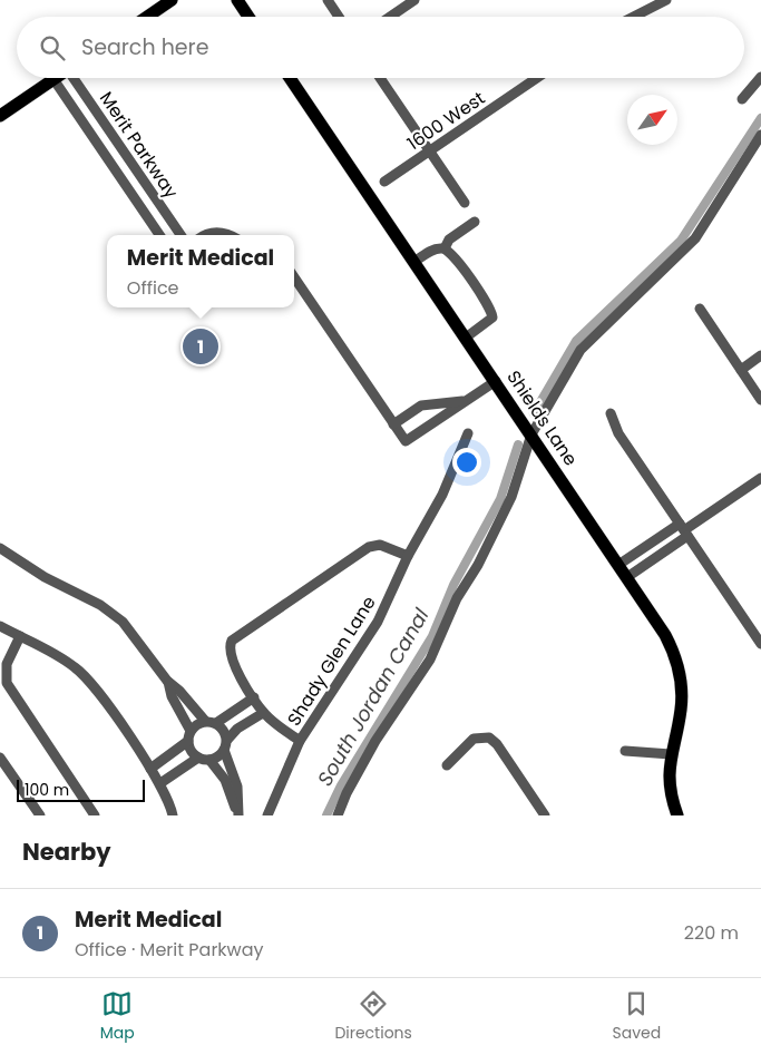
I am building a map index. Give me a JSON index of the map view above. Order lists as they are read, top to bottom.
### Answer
{
  "streets": {
    "main road": ["Shields Lane"],
    "street": ["1600 West", "Merit Parkway", "Shady Glen Lane"]
  },
  "water": ["South Jordan Canal"],
  "scale_bar": "100 m",
  "north": "top right",
  "page": {
    "search": "Search here",
    "popup": ["Merit Medical", "Office"],
    "pins": "1",
    "scale": "100 m",
    "heading": "Nearby",
    "list": [
      {
        "mark": "1",
        "name": "Merit Medical",
        "note": "Office · Merit Parkway",
        "value": "220 m"
      }
    ],
    "nav": ["Map", "Directions", "Saved"]
  }
}
